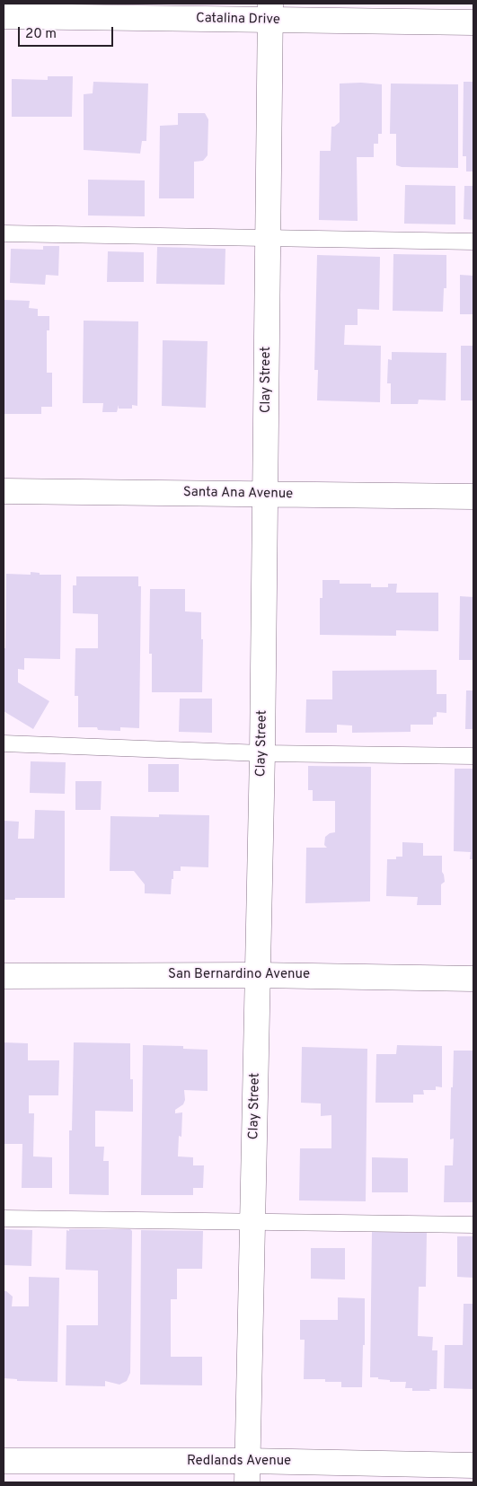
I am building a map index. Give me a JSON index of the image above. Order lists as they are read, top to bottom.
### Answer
{
  "streets": {
    "street": [
      "Catalina Drive",
      "Clay Street",
      "Santa Ana Avenue",
      "San Bernardino Avenue",
      "Redlands Avenue"
    ]
  },
  "crossings": [
    ["Catalina Drive", "Clay Street"],
    ["Clay Street", "Santa Ana Avenue"],
    ["Clay Street", "San Bernardino Avenue"],
    ["Clay Street", "Redlands Avenue"]
  ],
  "scale_bar": "20 m"
}
